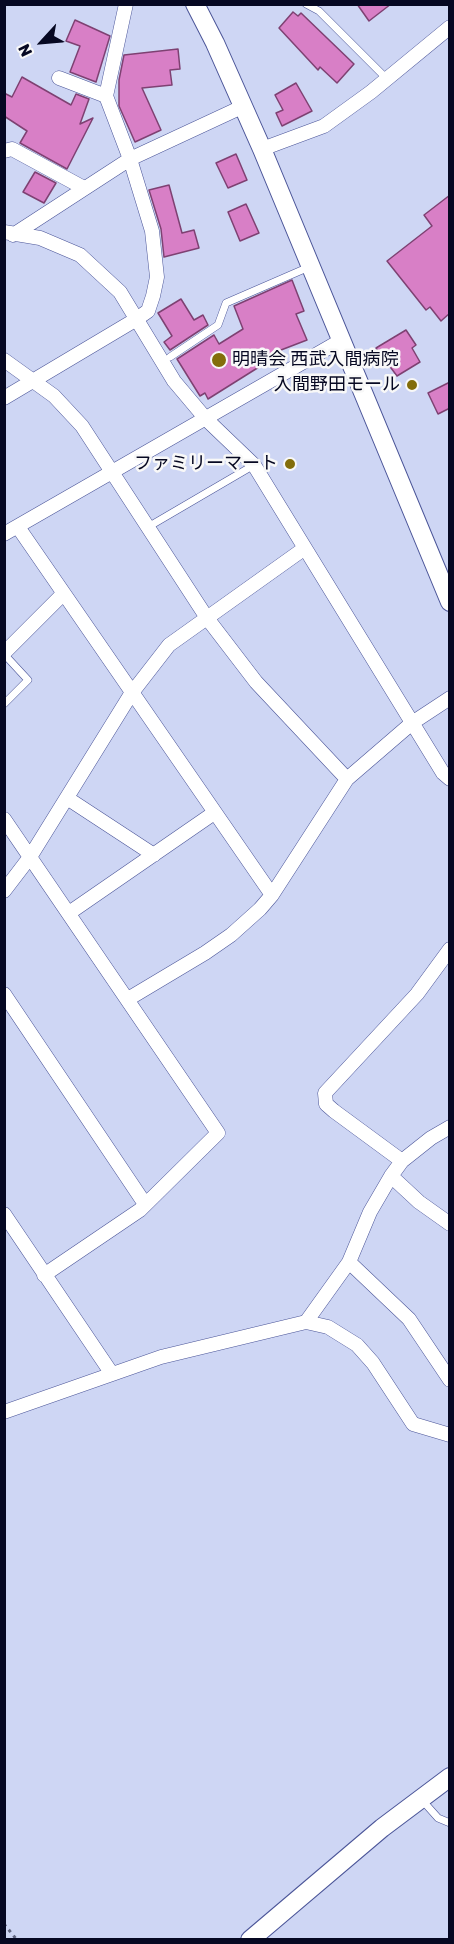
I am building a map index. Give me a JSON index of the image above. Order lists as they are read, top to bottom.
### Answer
{
  "places": ["明晴会 西武入間病院", "入間野田モール", "ファミリーマート"],
  "north": "bottom left"
}
